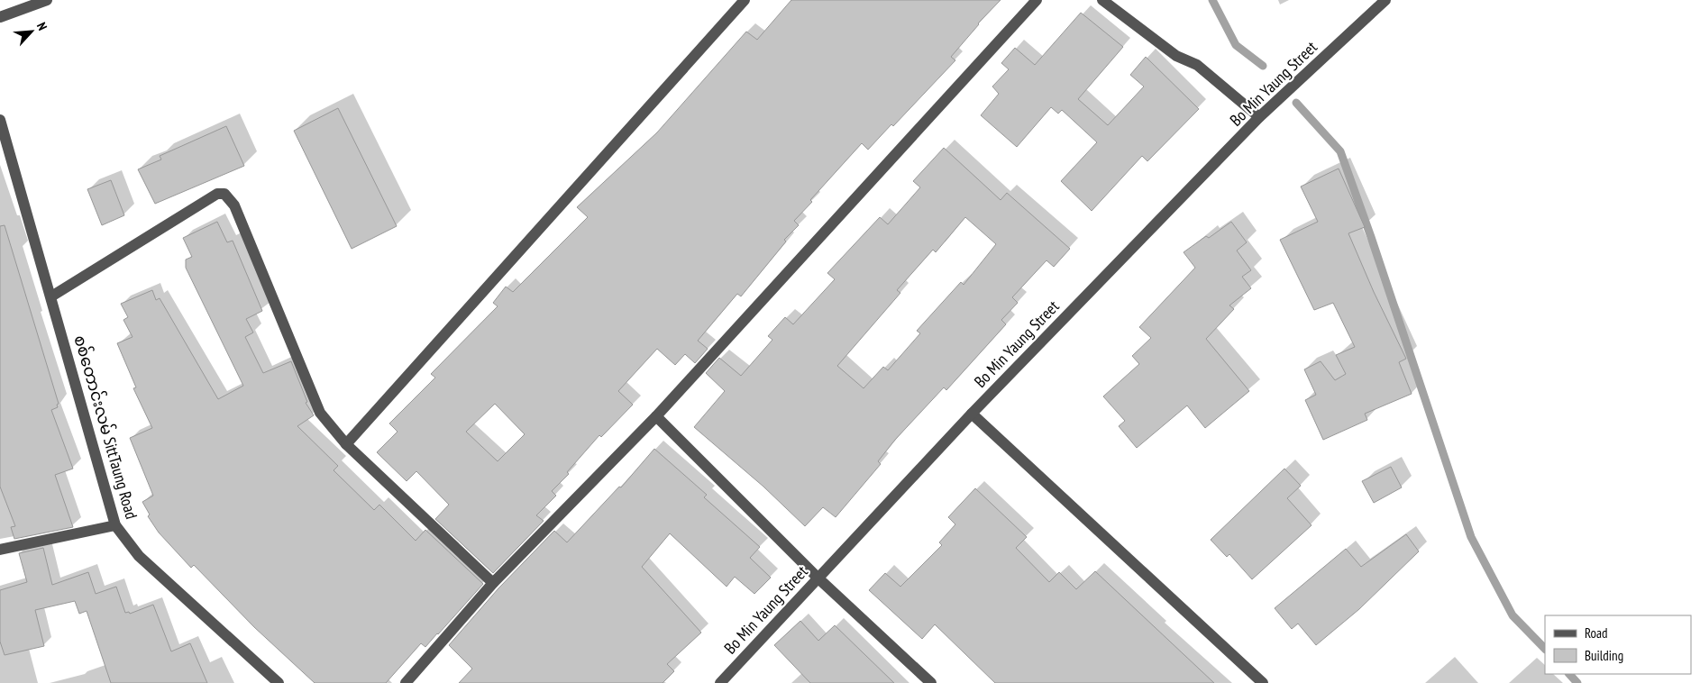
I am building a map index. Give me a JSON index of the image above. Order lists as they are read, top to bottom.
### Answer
{
  "streets": {
    "street": ["Bo Min Yaung Street", "စစ်တောင်းလမ် SittTaung Road"]
  },
  "legend": ["Road", "Building"],
  "north": "top right"
}
